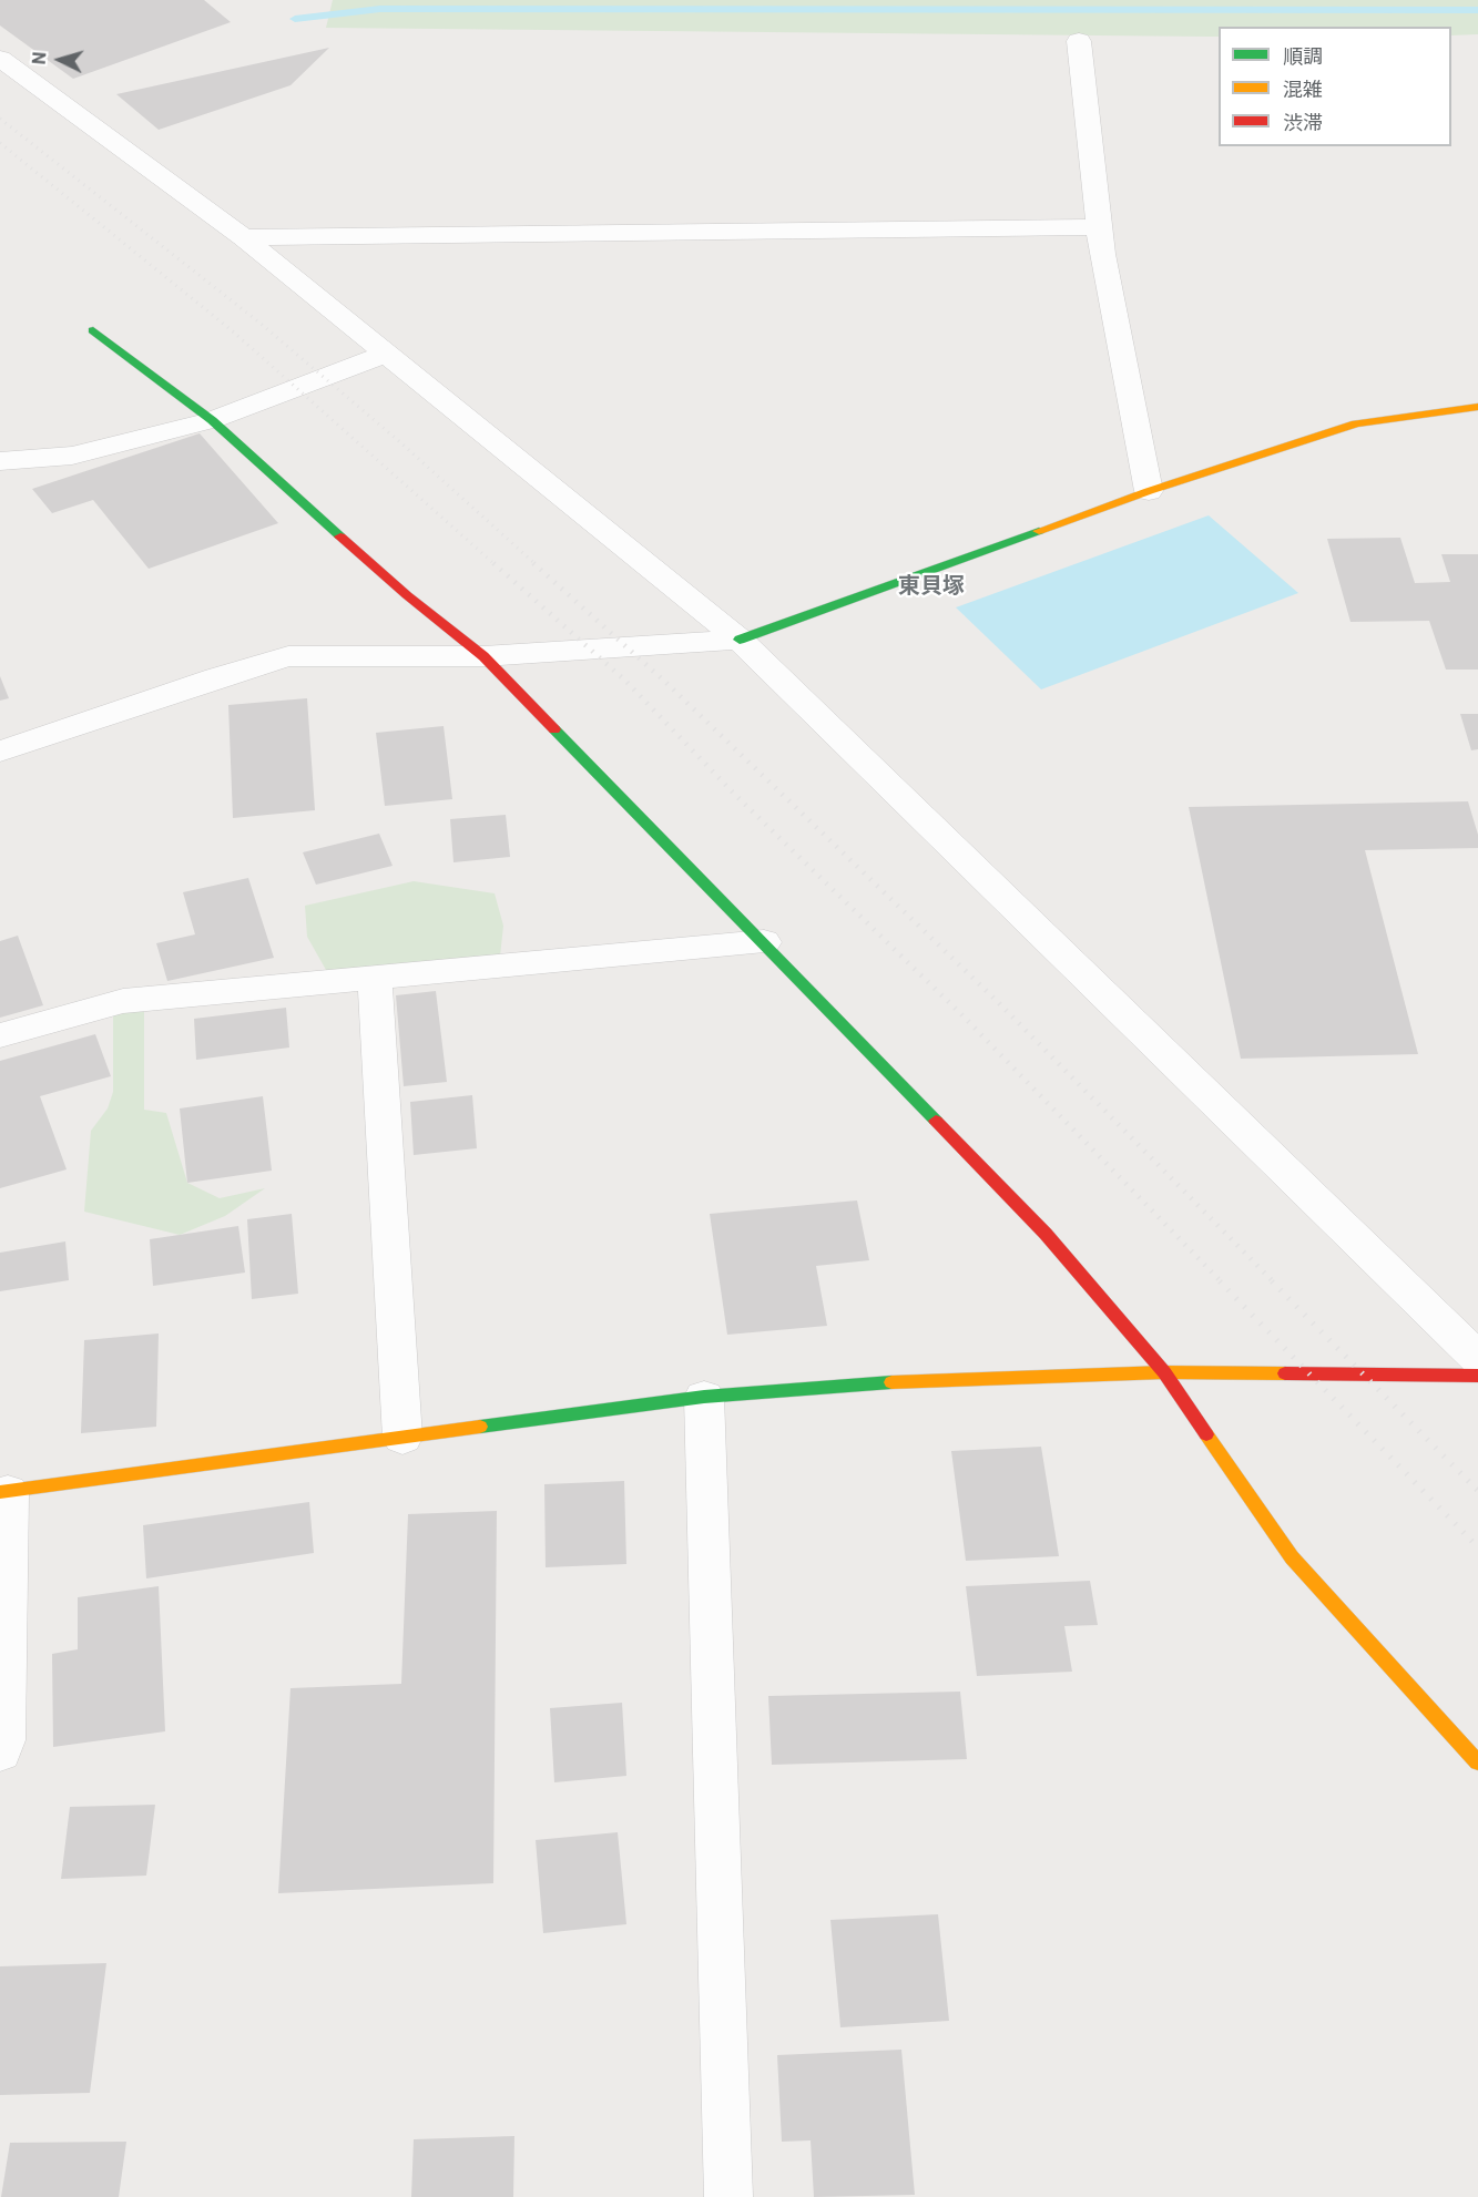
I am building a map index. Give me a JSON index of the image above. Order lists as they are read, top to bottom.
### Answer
{
  "districts": ["東貝塚"],
  "legend": ["順調", "混雑", "渋滞"],
  "north": "left"
}
